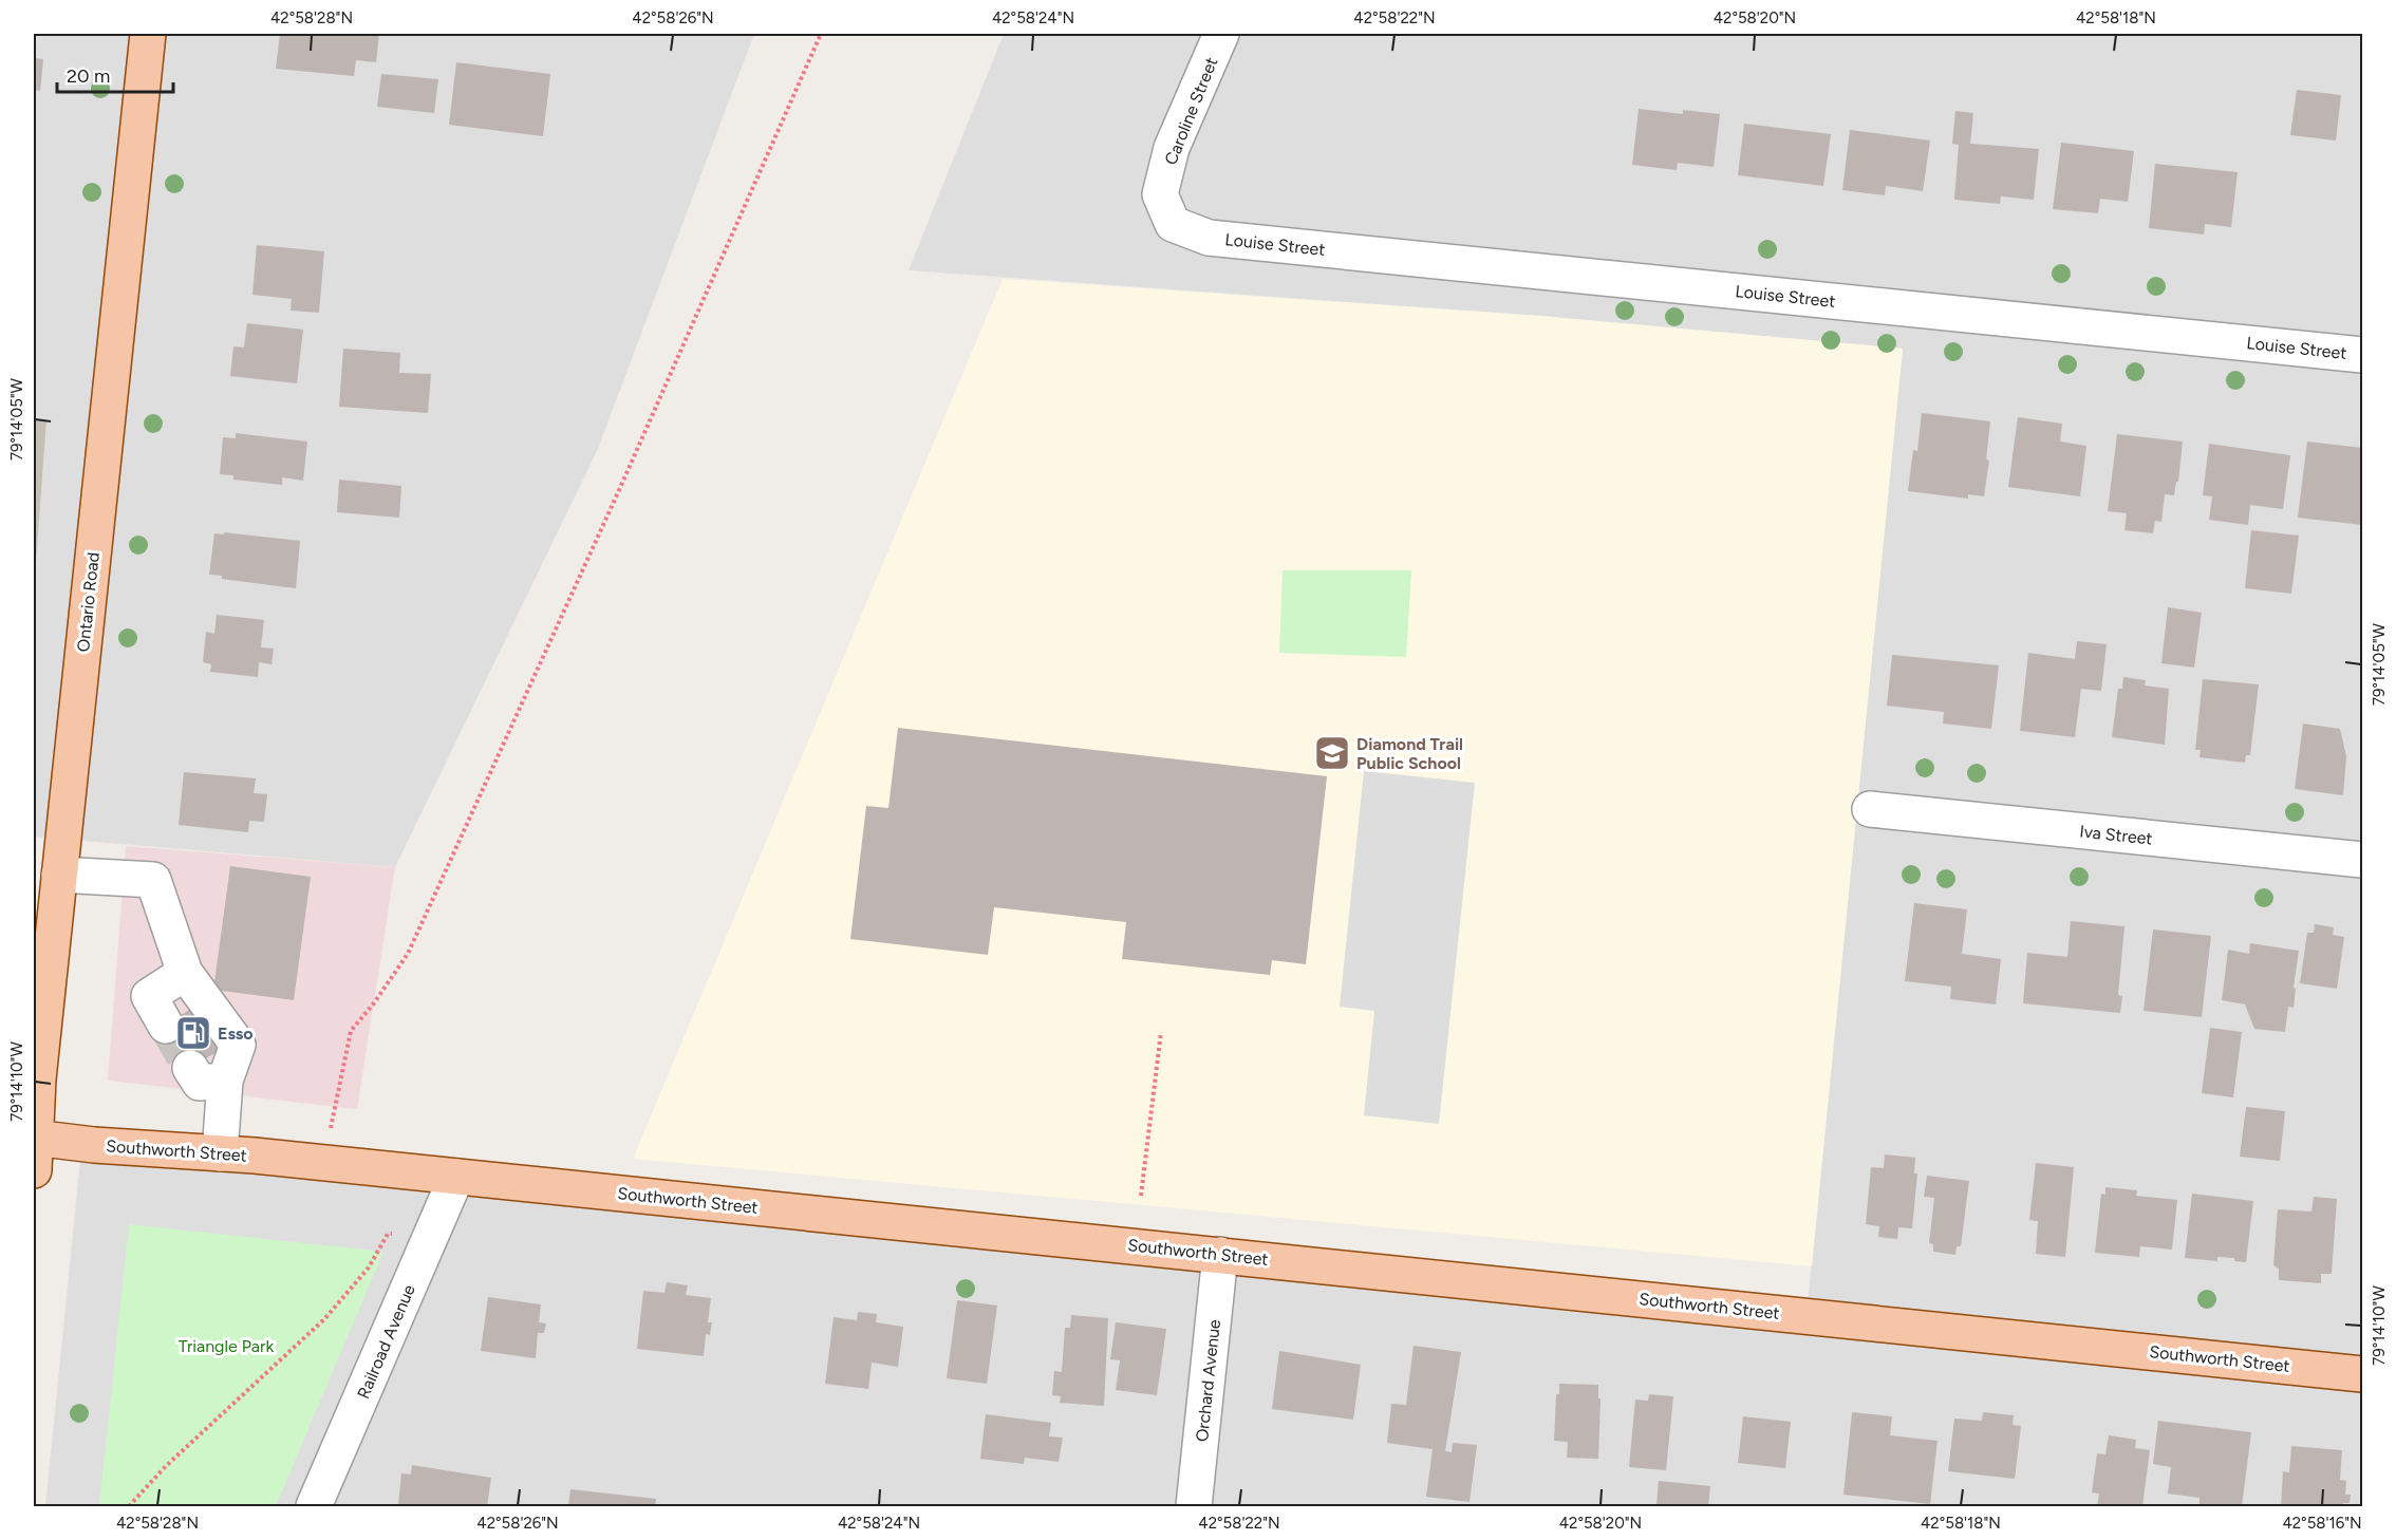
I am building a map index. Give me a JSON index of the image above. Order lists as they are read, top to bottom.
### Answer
{
  "streets": {
    "main road": ["Ontario Road", "Southworth Street"],
    "street": [
      "Caroline Street",
      "Louise Street",
      "Iva Street",
      "Railroad Avenue",
      "Orchard Avenue"
    ]
  },
  "crossings": [
    ["Caroline Street", "Louise Street"],
    ["Ontario Road", "Southworth Street"],
    ["Southworth Street", "Railroad Avenue"],
    ["Southworth Street", "Orchard Avenue"]
  ],
  "parks": ["Triangle Park"],
  "places": {
    "school or university": ["Diamond Trail Public School"],
    "fuel station": ["Esso"]
  },
  "scale_bar": "20 m",
  "coordinates": [
    "42°58'28\"N",
    "42°58'26\"N",
    "42°58'24\"N",
    "42°58'22\"N",
    "42°58'20\"N",
    "42°58'18\"N",
    "79°14'05\"W",
    "79°14'10\"W",
    "42°58'16\"N"
  ]
}
